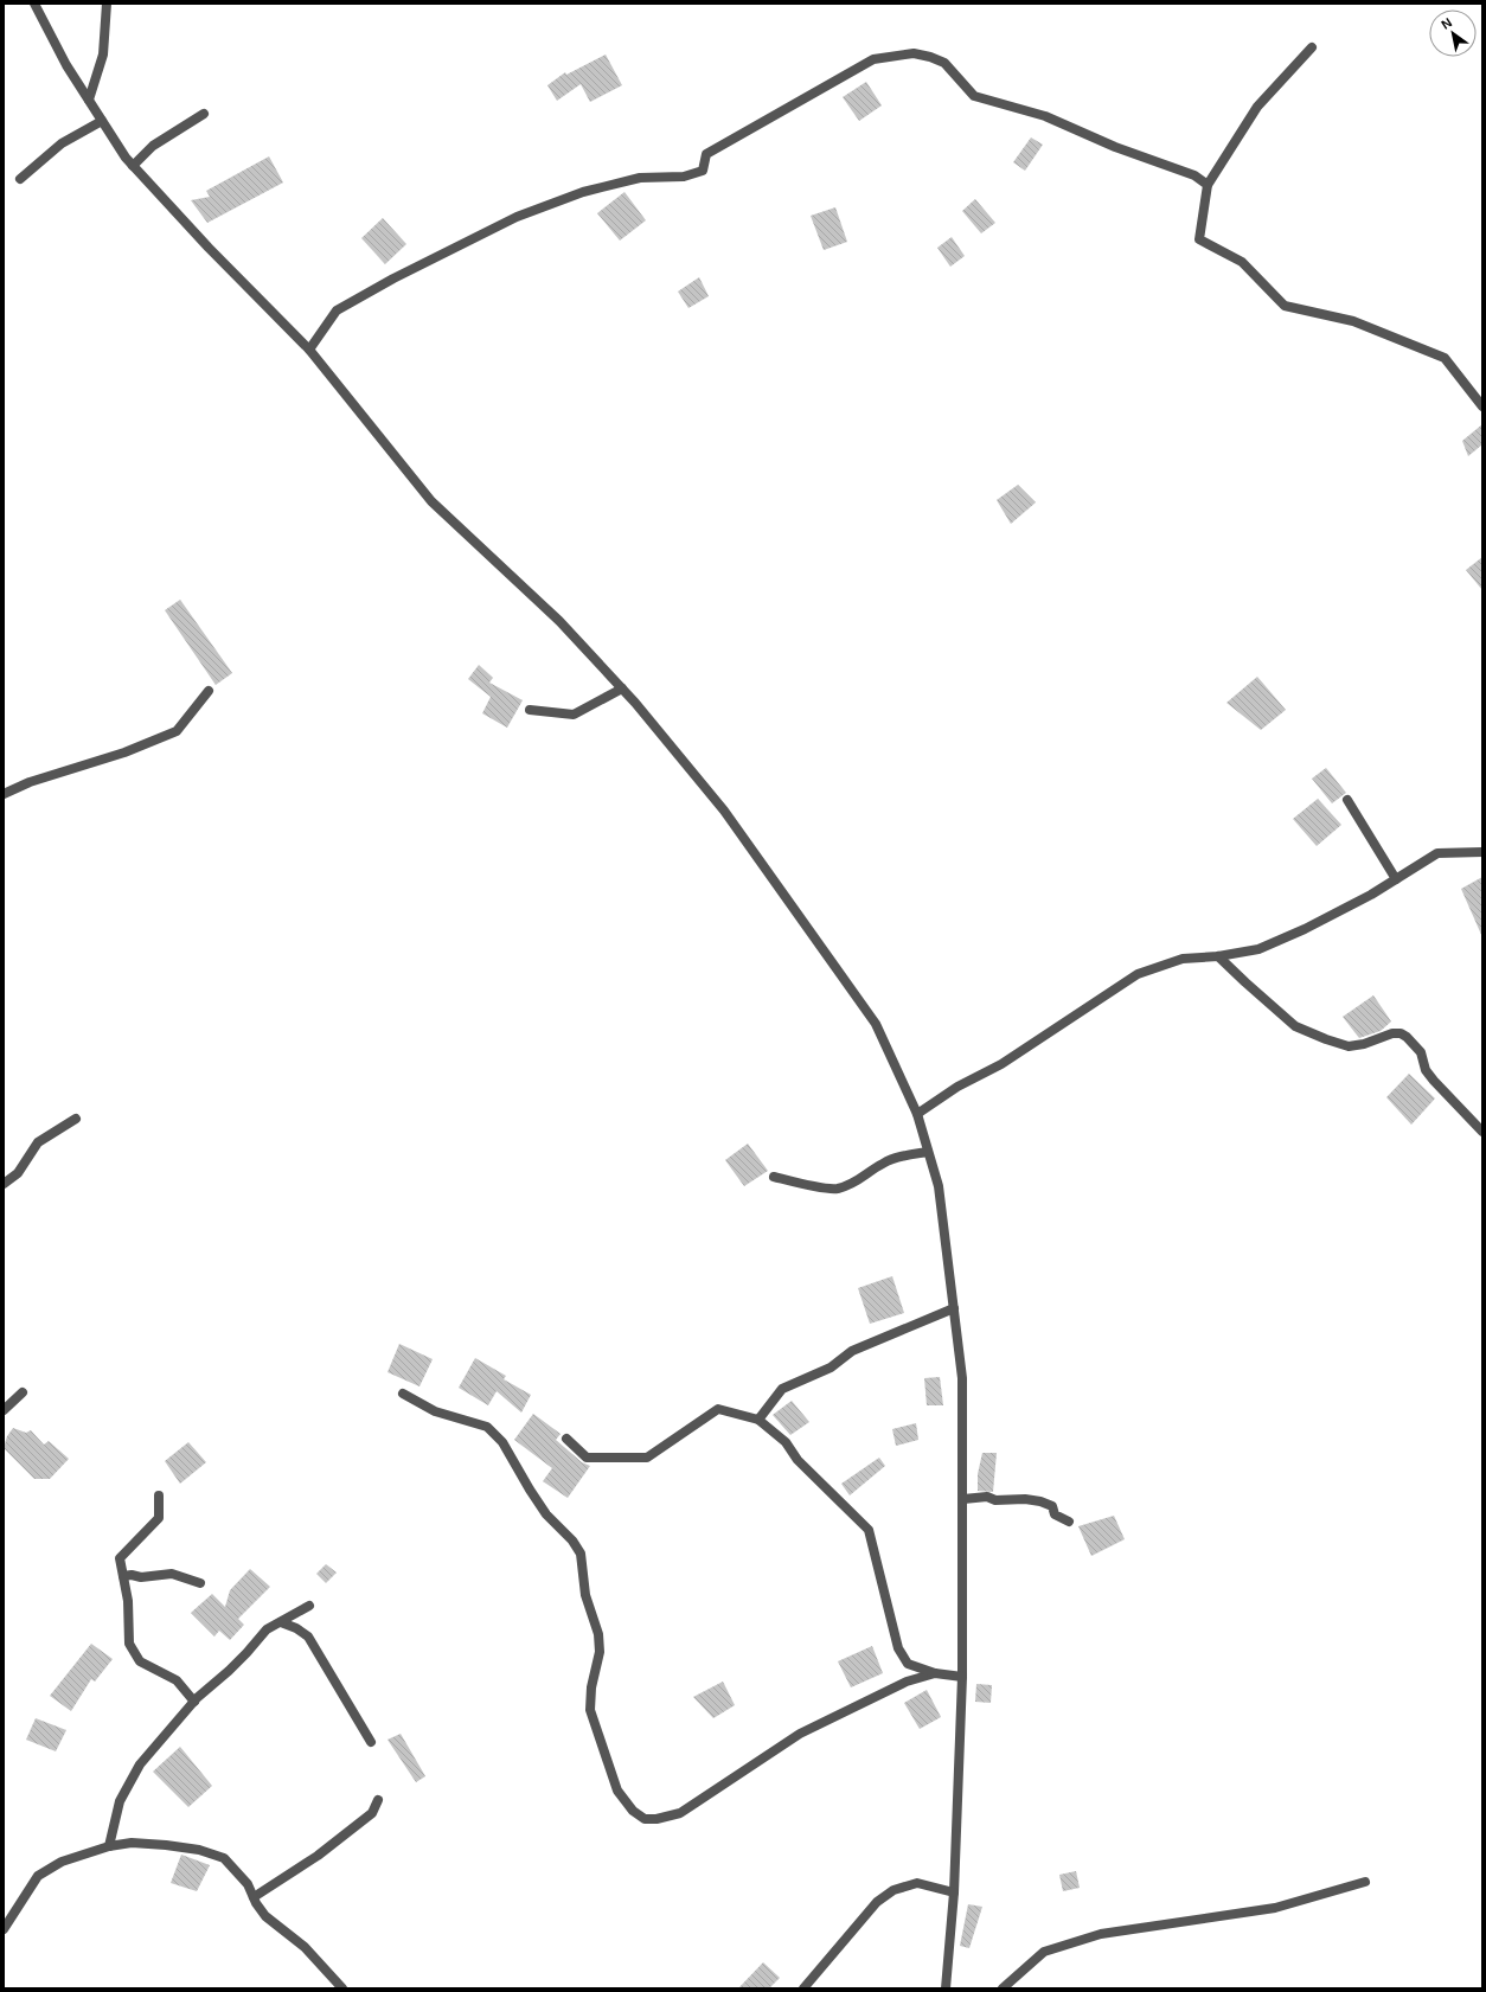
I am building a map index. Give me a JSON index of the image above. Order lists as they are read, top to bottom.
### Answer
{
  "north": "top left"
}
